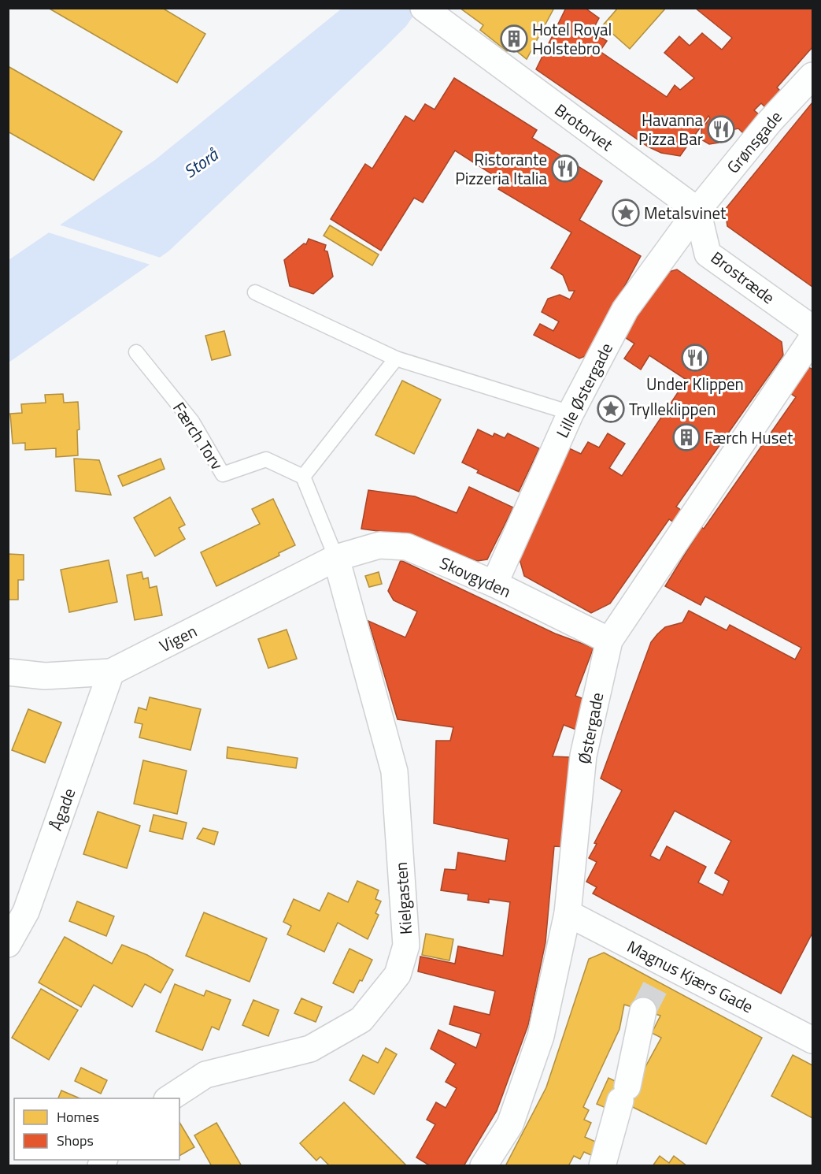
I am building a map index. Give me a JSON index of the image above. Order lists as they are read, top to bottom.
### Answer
{
  "streets": {
    "street": [
      "Brotorvet",
      "Grønsgade",
      "Brostræde",
      "Lille Østergade",
      "Skovgyden",
      "Vigen",
      "Østergade",
      "Ågade",
      "Kielgasten",
      "Magnus Kjærs Gade"
    ],
    "lane": ["Færch Torv"]
  },
  "crossings": [
    ["Brotorvet", "Grønsgade"],
    ["Brotorvet", "Brostræde"],
    ["Brotorvet", "Lille Østergade"],
    ["Grønsgade", "Brostræde"],
    ["Grønsgade", "Lille Østergade"],
    ["Brostræde", "Lille Østergade"],
    ["Lille Østergade", "Skovgyden"],
    ["Skovgyden", "Vigen"],
    ["Skovgyden", "Østergade"],
    ["Skovgyden", "Kielgasten"],
    ["Vigen", "Ågade"],
    ["Vigen", "Kielgasten"],
    ["Østergade", "Magnus Kjærs Gade"]
  ],
  "water": ["Storå"],
  "places": {
    "building": ["Hotel Royal Holstebro", "Færch Huset"],
    "restaurant": ["Havanna Pizza Bar", "Ristorante Pizzeria Italia", "Under Klippen"],
    "place": ["Metalsvinet", "Trylleklippen"]
  },
  "legend": ["Homes", "Shops"]
}
